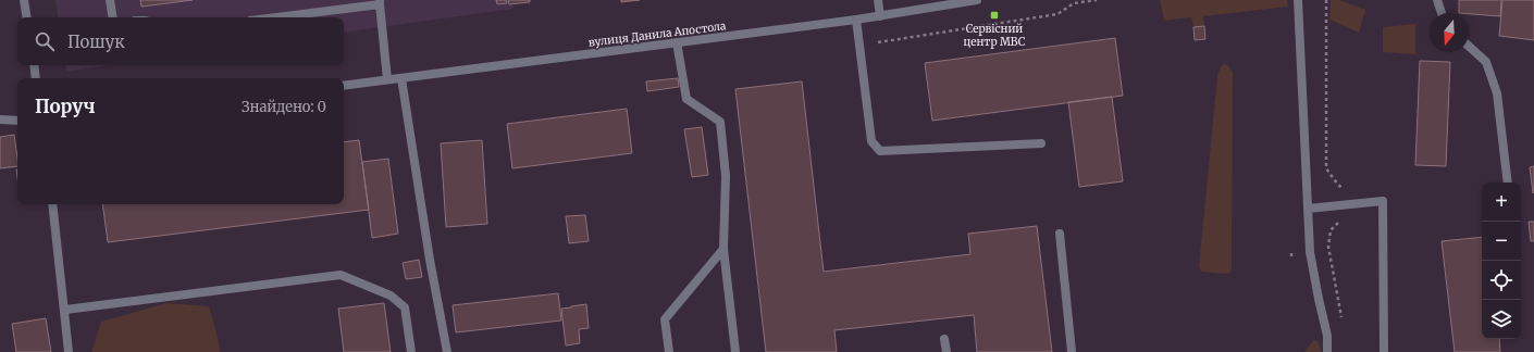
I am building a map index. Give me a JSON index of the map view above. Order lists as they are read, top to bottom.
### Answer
{
  "streets": {
    "street": ["вулиця Данила Апостола"]
  },
  "places": {
    "transit": ["Сервісний центр МВС"]
  },
  "north": "bottom",
  "page": {
    "search": "Пошук",
    "heading": ["Поруч", "Знайдено: 0"],
    "map_buttons": ["+", "−"]
  }
}
